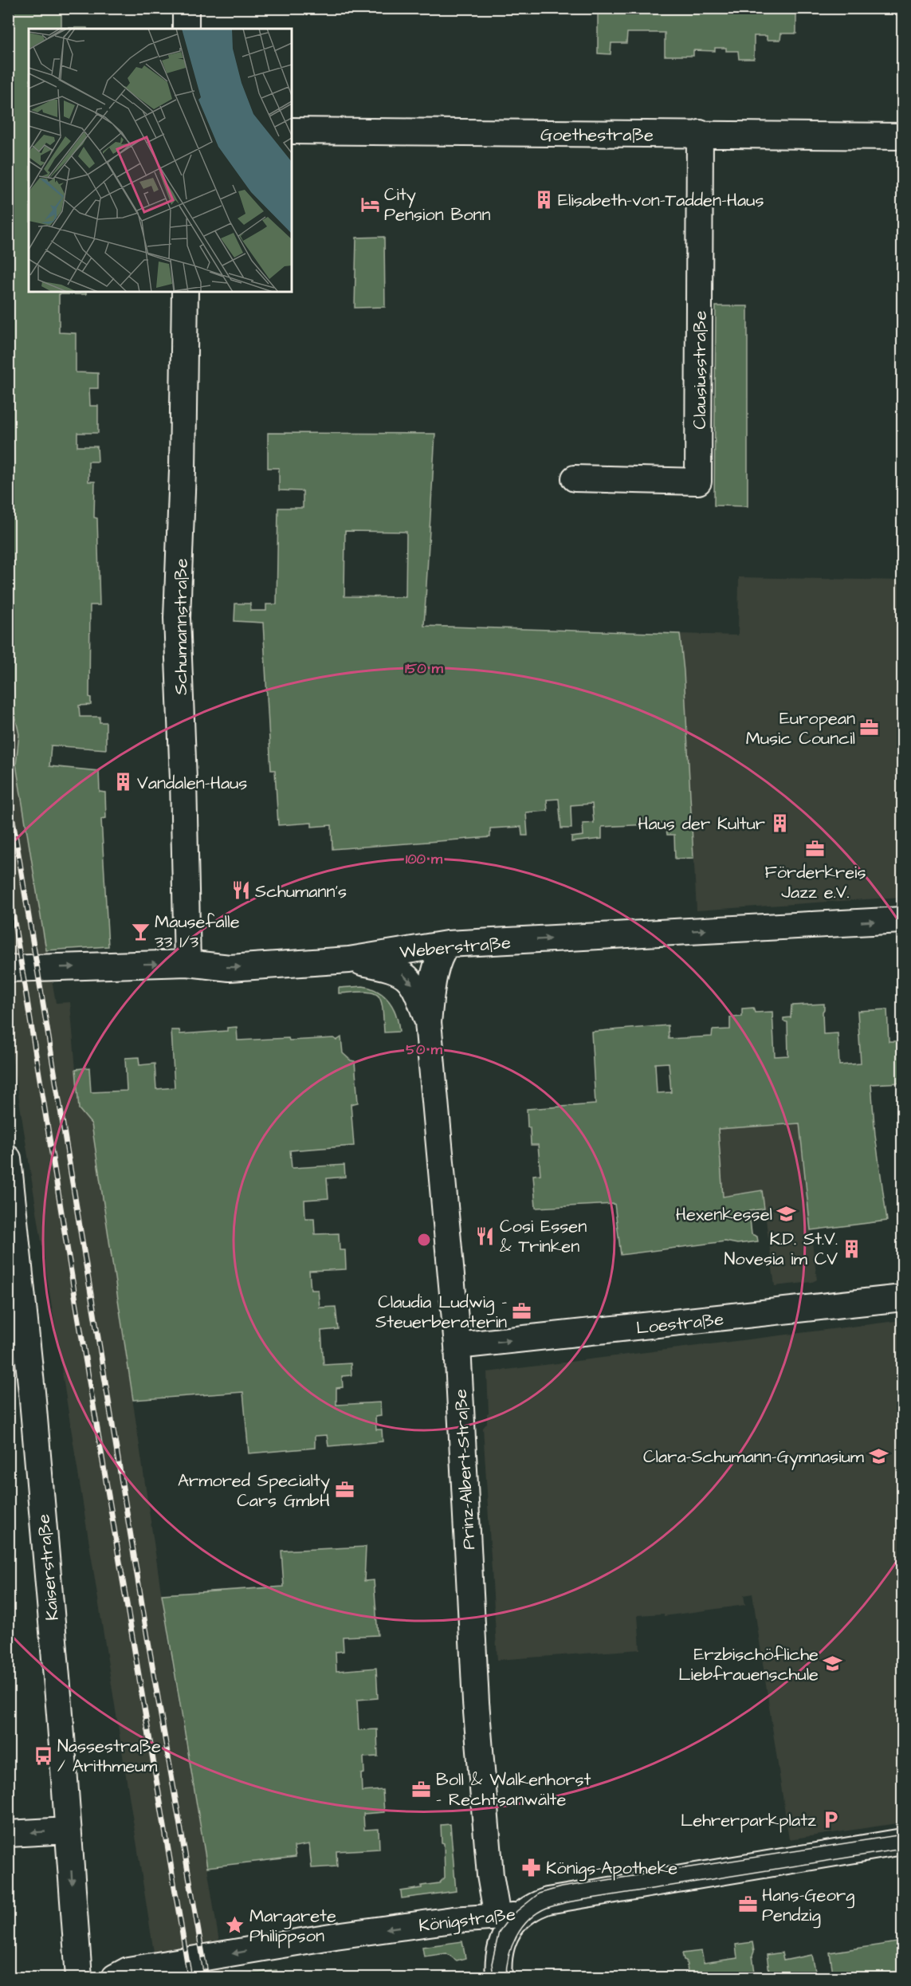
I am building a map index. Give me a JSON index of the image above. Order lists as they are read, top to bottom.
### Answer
{
  "streets": {
    "street": [
      "Goethestraße",
      "Clausiusstraße",
      "Schumannstraße",
      "Weberstraße",
      "Loestraße",
      "Prinz-Albert-Straße",
      "Kaiserstraße",
      "Königstraße"
    ]
  },
  "crossings": [
    ["Goethestraße", "Clausiusstraße"],
    ["Schumannstraße", "Weberstraße"],
    ["Weberstraße", "Prinz-Albert-Straße"],
    ["Loestraße", "Prinz-Albert-Straße"],
    ["Prinz-Albert-Straße", "Königstraße"]
  ],
  "one_way": ["Weberstraße", "Loestraße", "Königstraße"],
  "places": {
    "building": [
      "Elisabeth-von-Tadden-Haus",
      "Vandalen-Haus",
      "Haus der Kultur",
      "K.D. St.V. Novesia im CV"
    ],
    "hotel": ["City Pension Bonn"],
    "office": [
      "European Music Council",
      "Förderkreis Jazz e.V.",
      "Claudia Ludwig - Steuerberaterin",
      "Armored Specialty Cars GmbH",
      "Boll & Walkenhorst - Rechtsanwälte",
      "Hans-Georg Pendzig"
    ],
    "restaurant": ["Schumann’s", "Cosi Essen & Trinken"],
    "bar": ["Mausefalle 33 1/3"],
    "school or university": ["Hexenkessel", "Clara-Schumann-Gymnasium", "Erzbischöfliche Liebfrauenschule"],
    "bus stop": ["Nassestraße / Arithmeum"],
    "parking": ["Lehrerparkplatz"],
    "pharmacy": ["Königs-Apotheke"],
    "place": ["Margarete Philippson"]
  },
  "rings": ["150 m", "100 m", "50 m"]
}
